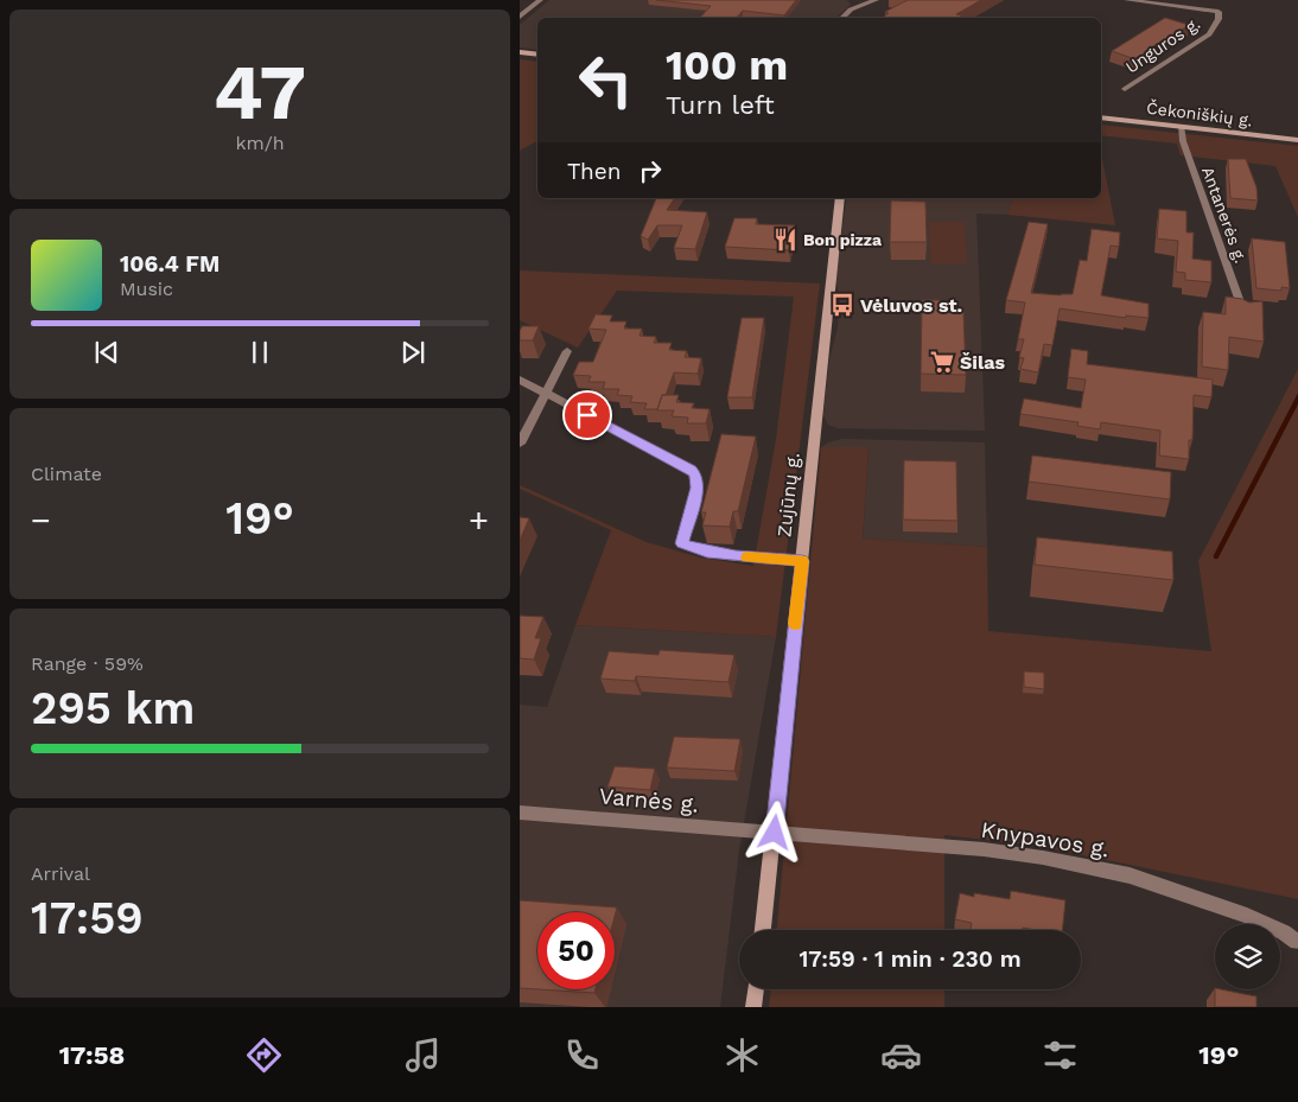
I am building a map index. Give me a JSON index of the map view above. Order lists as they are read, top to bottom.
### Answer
{
  "streets": {
    "main road": ["Čekoniškių g.", "Zujūnų g."],
    "street": [
      "Unguros g.",
      "Antanerės g.",
      "Varnės g.",
      "Knypavos g."
    ]
  },
  "crossings": [
    ["Čekoniškių g.", "Antanerės g."],
    ["Zujūnų g.", "Varnės g."],
    ["Zujūnų g.", "Knypavos g."],
    ["Varnės g.", "Knypavos g."]
  ],
  "places": {
    "restaurant": ["Bon pizza"],
    "bus stop": ["Vėluvos st."],
    "supermarket": ["Šilas"]
  },
  "page": {
    "tile": [
      ["47", "km/h"],
      "Climate",
      ["Range · 59%", "295 km"],
      ["Arrival", "17:59"]
    ],
    "turn": ["100 m", "Turn left"],
    "then": "Then",
    "song": ["106.4 FM", "Music"],
    "heat": ["−", "19°", "+"],
    "limit": "50",
    "trip": "17:59 · 1 min · 230 m",
    "tabs": ["17:58", "19°"]
  }
}
